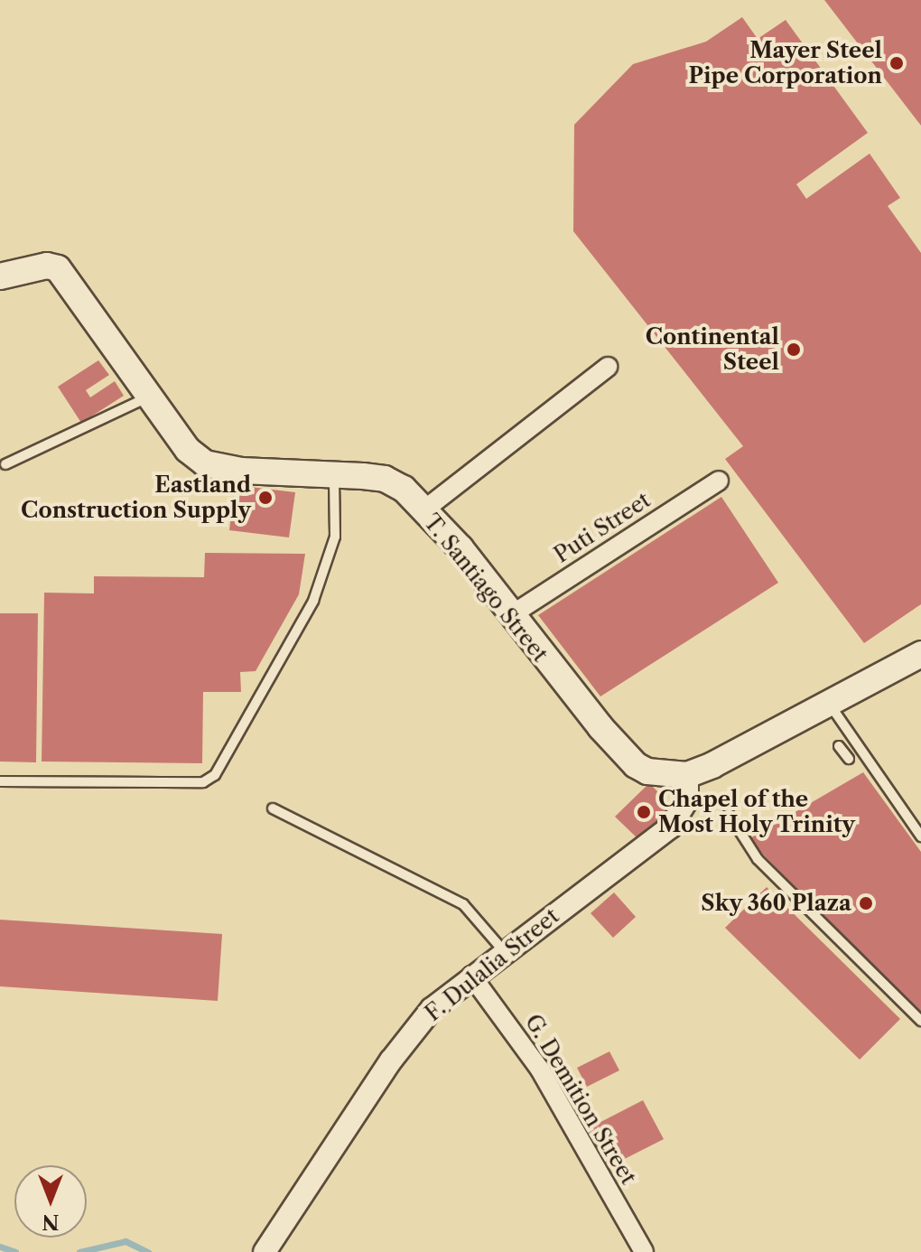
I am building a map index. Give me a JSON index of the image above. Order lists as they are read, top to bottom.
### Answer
{
  "streets": {
    "main road": ["T. Santiago Street"],
    "street": ["Puti Street", "F. Dulalia Street", "G. Demition Street"]
  },
  "crossings": [
    ["Puti Street", "T. Santiago Street"],
    ["T. Santiago Street", "F. Dulalia Street"],
    ["F. Dulalia Street", "G. Demition Street"]
  ],
  "places": [
    "Mayer Steel Pipe Corporation",
    "Continental Steel",
    "Eastland Construction Supply",
    "Chapel of the Most Holy Trinity",
    "Sky 360 Plaza"
  ],
  "north": "bottom"
}
